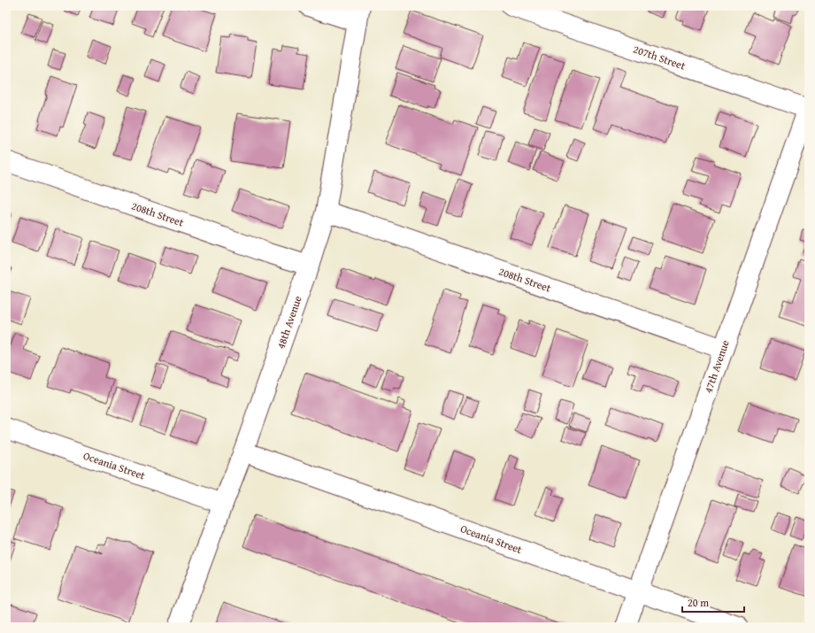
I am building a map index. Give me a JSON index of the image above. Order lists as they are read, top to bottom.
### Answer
{
  "streets": {
    "street": [
      "207th Street",
      "208th Street",
      "48th Avenue",
      "47th Avenue",
      "Oceania Street"
    ]
  },
  "crossings": [
    ["207th Street", "47th Avenue"],
    ["208th Street", "48th Avenue"],
    ["208th Street", "47th Avenue"],
    ["48th Avenue", "Oceania Street"],
    ["47th Avenue", "Oceania Street"]
  ],
  "scale_bar": "20 m"
}
